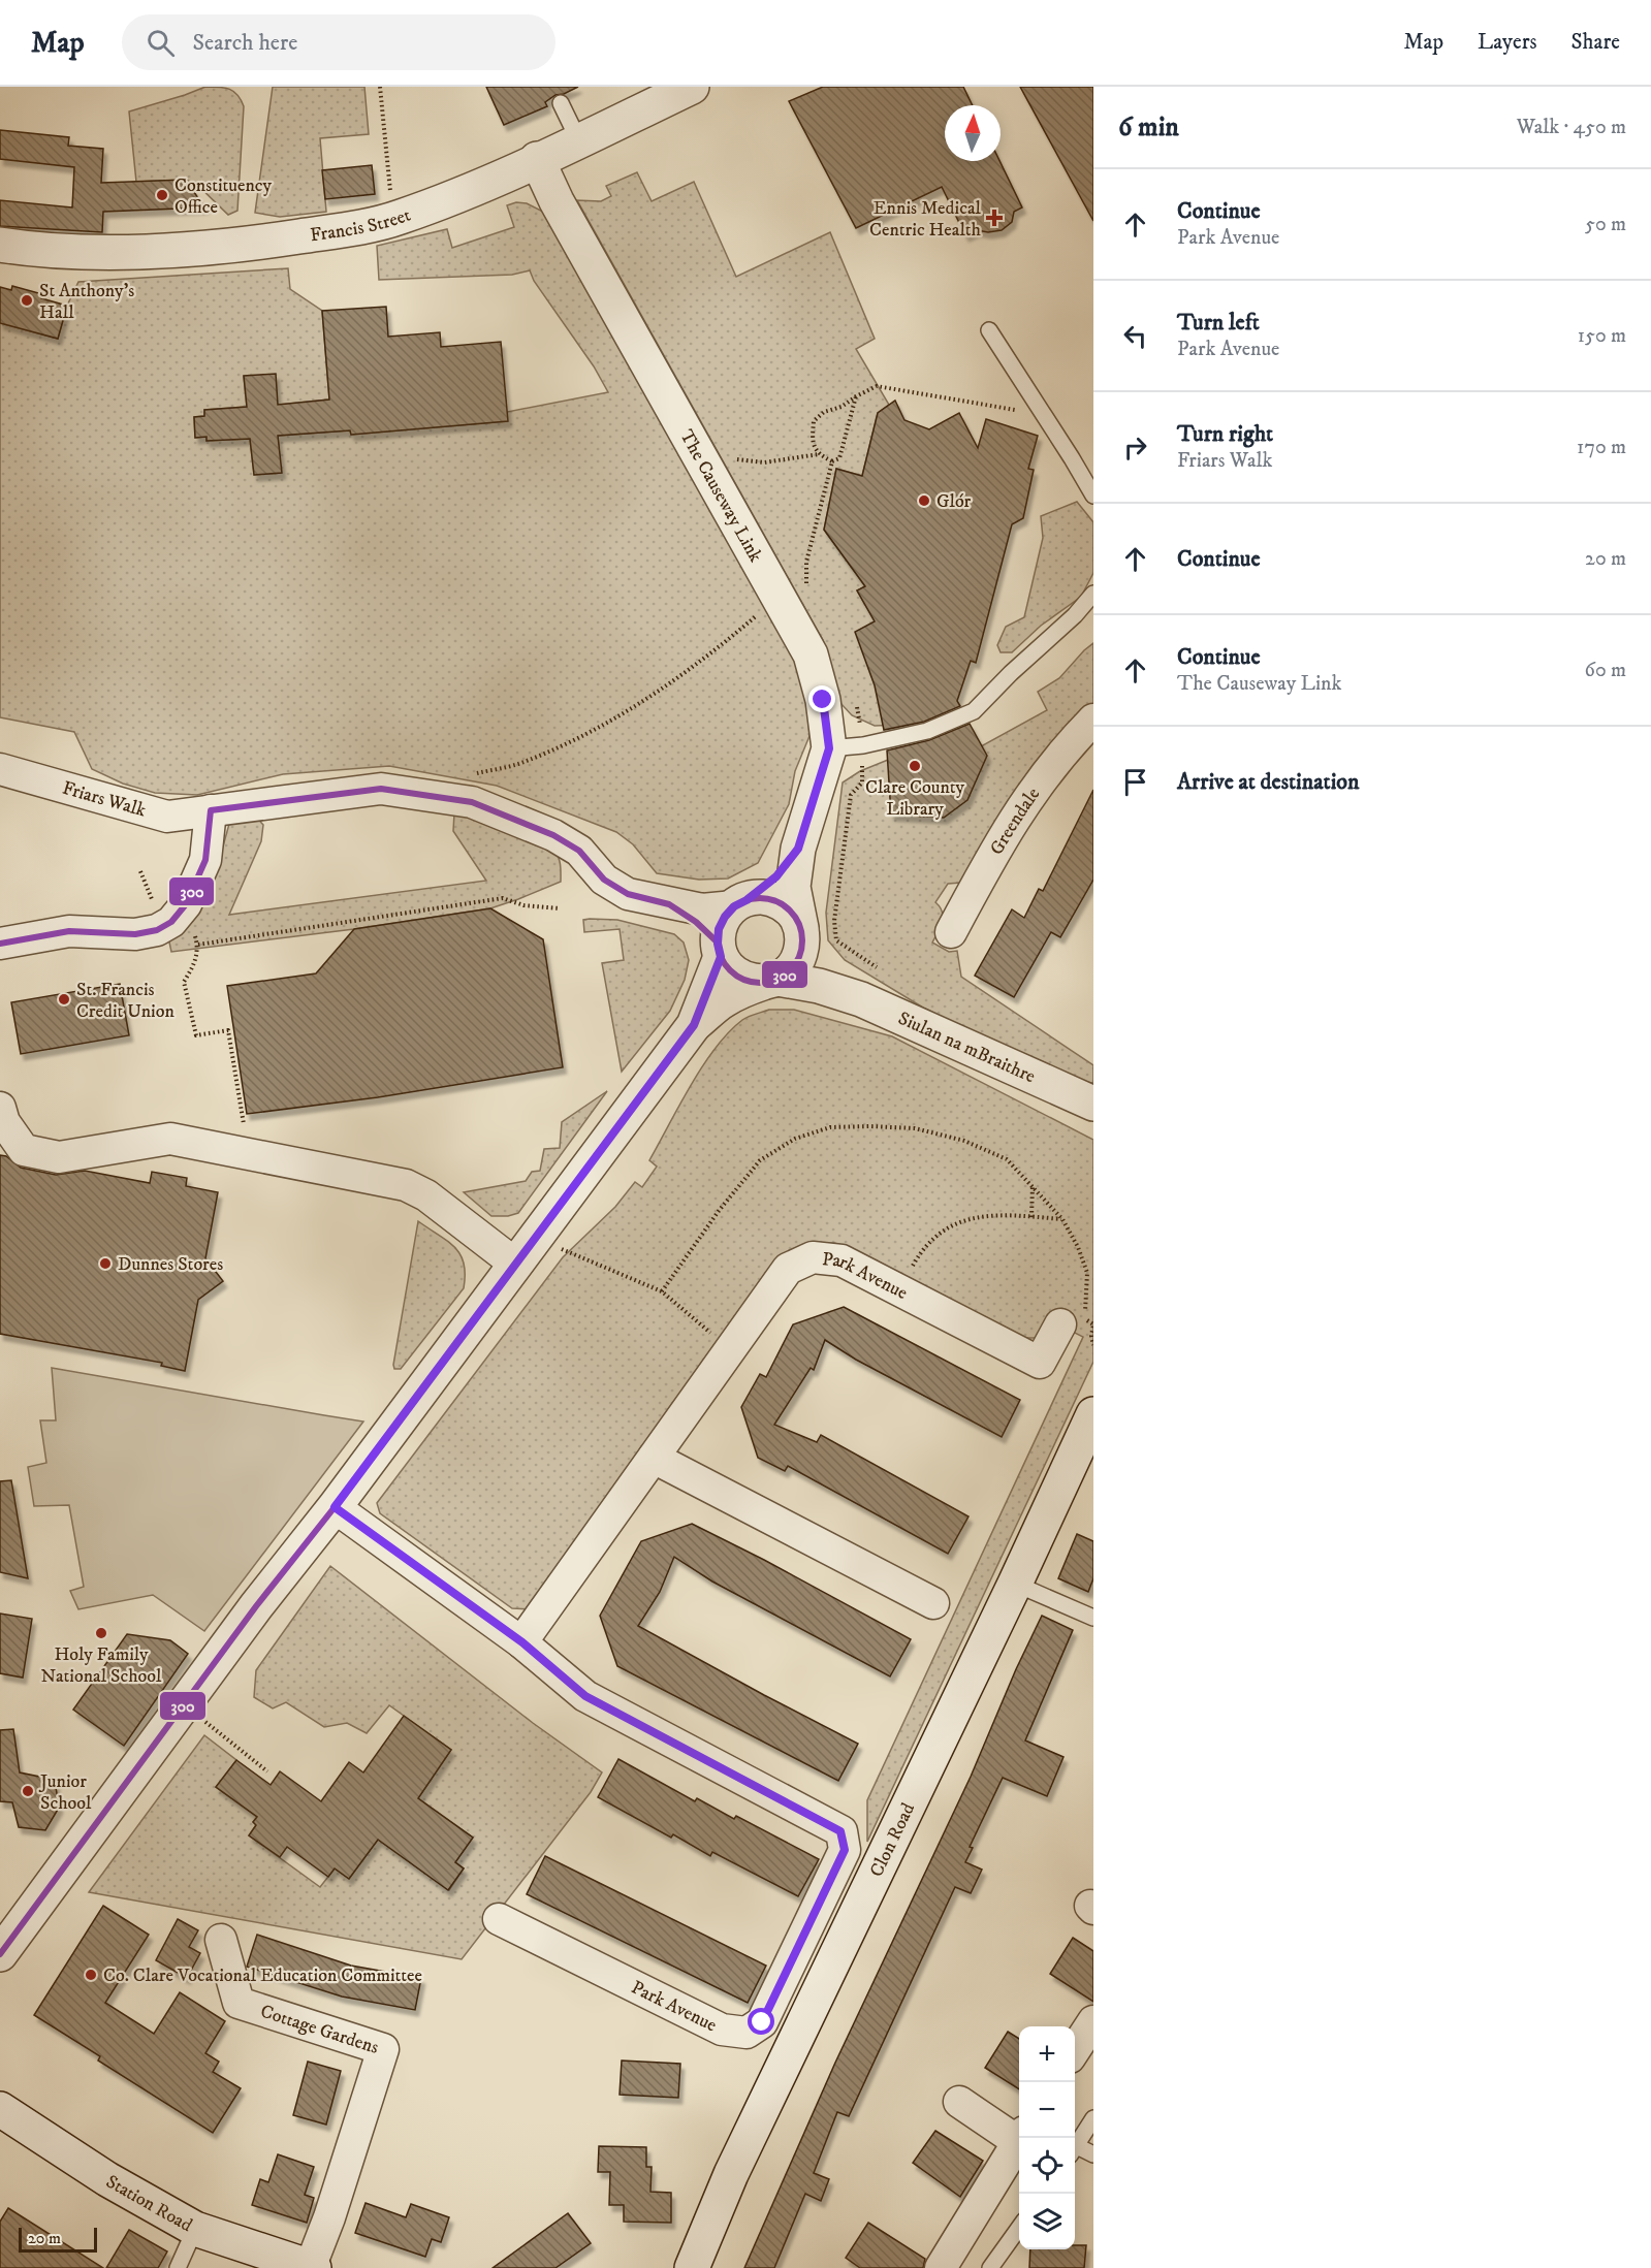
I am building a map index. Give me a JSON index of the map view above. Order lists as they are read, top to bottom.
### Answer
{
  "streets": {
    "street": [
      "Francis Street",
      "The Causeway Link",
      "Friars Walk",
      "Greendale",
      "Siulan na mBraithre",
      "Park Avenue",
      "Clon Road",
      "Cottage Gardens",
      "Station Road"
    ]
  },
  "crossings": [
    ["Francis Street", "The Causeway Link"],
    ["The Causeway Link", "Friars Walk"],
    ["The Causeway Link", "Siulan na mBraithre"],
    ["Friars Walk", "Siulan na mBraithre"],
    ["Cottage Gardens", "Station Road"]
  ],
  "places": {
    "other": [
      "Constituency Office",
      "St Anthony's Hall",
      "Glór",
      "Clare County Library",
      "St. Francis Credit Union",
      "Dunnes Stores",
      "Holy Family National School",
      "Junior School",
      "Co. Clare Vocational Education Committee"
    ],
    "health": ["Ennis Medical Centric Health"]
  },
  "lines": ["transit line 300"],
  "scale_bar": "20 m",
  "north": "top",
  "page": {
    "header": "Map",
    "search": "Search here",
    "nav": ["Map", "Layers", "Share"],
    "heading": ["6 min", "Walk · 450 m"],
    "list": [
      ["Continue", "Park Avenue", "50 m"],
      ["Turn left", "Park Avenue", "150 m"],
      ["Turn right", "Friars Walk", "170 m"],
      ["Continue", "20 m"],
      ["Continue", "The Causeway Link", "60 m"],
      "Arrive at destination"
    ],
    "map_buttons": ["+", "−"],
    "scale": "20 m"
  }
}
